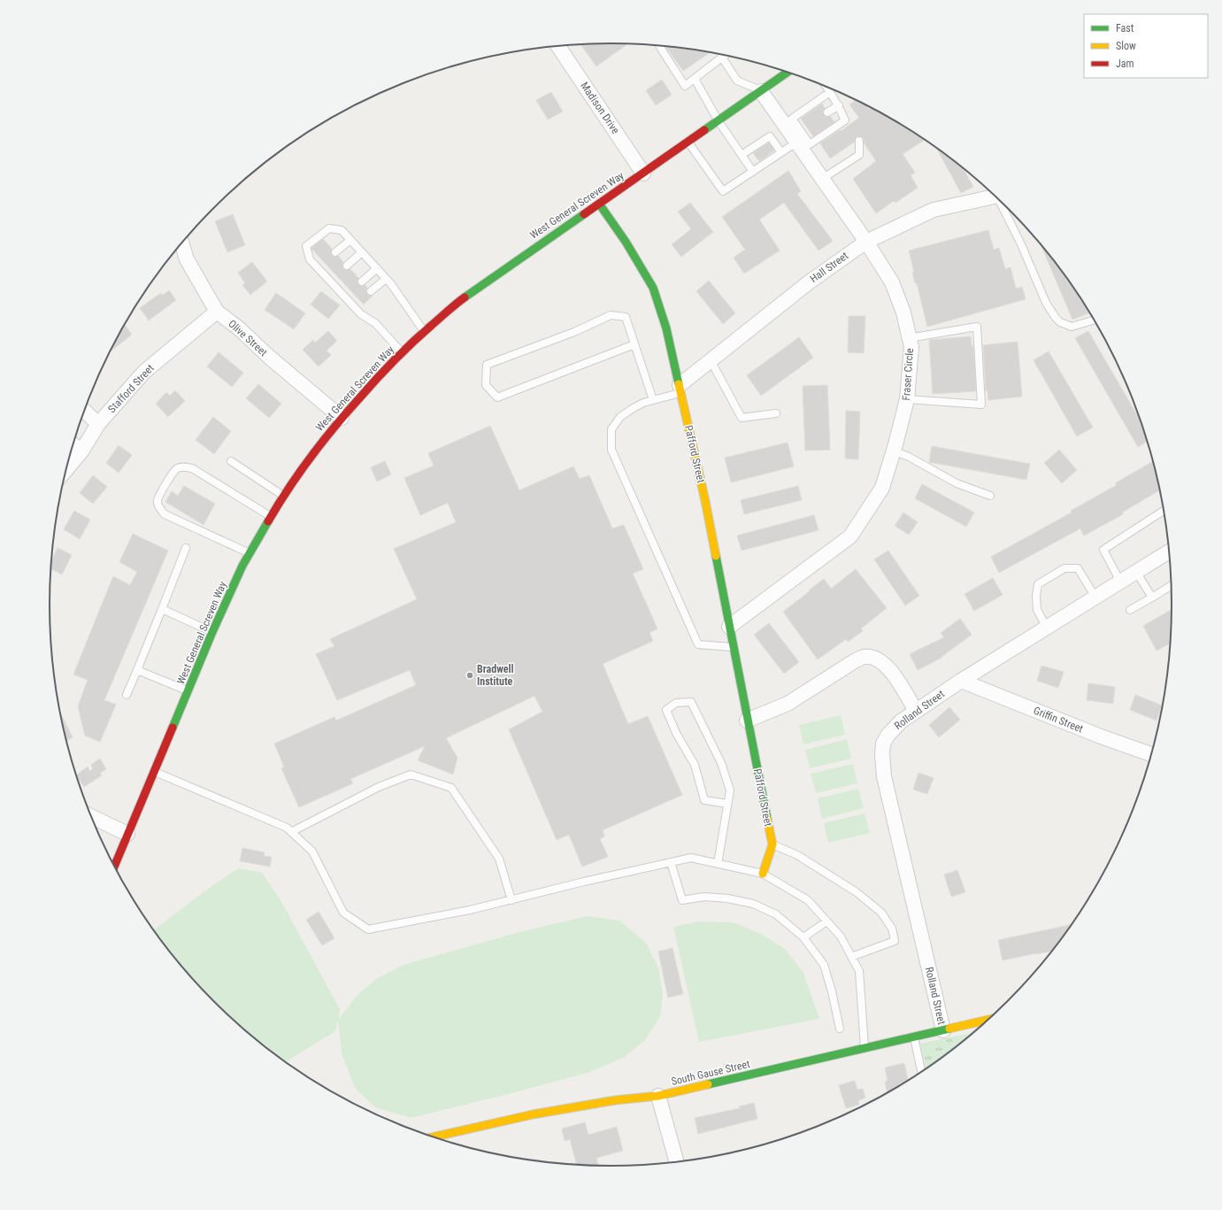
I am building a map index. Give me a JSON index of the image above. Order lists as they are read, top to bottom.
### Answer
{
  "streets": {
    "street": [
      "Madison Drive",
      "West General Screven Way",
      "Hall Street",
      "Olive Street",
      "Fraser Circle",
      "Stafford Street",
      "Pafford Street",
      "Rolland Street",
      "Griffin Street",
      "South Gause Street"
    ]
  },
  "crossings": [
    ["Madison Drive", "West General Screven Way"],
    ["West General Screven Way", "Olive Street"],
    ["West General Screven Way", "Fraser Circle"],
    ["West General Screven Way", "Pafford Street"],
    ["Hall Street", "Fraser Circle"],
    ["Hall Street", "Pafford Street"],
    ["Olive Street", "Stafford Street"],
    ["Fraser Circle", "Pafford Street"],
    ["Rolland Street", "Griffin Street"],
    ["Rolland Street", "South Gause Street"]
  ],
  "places": ["Bradwell Institute"],
  "legend": ["Fast", "Slow", "Jam"]
}
